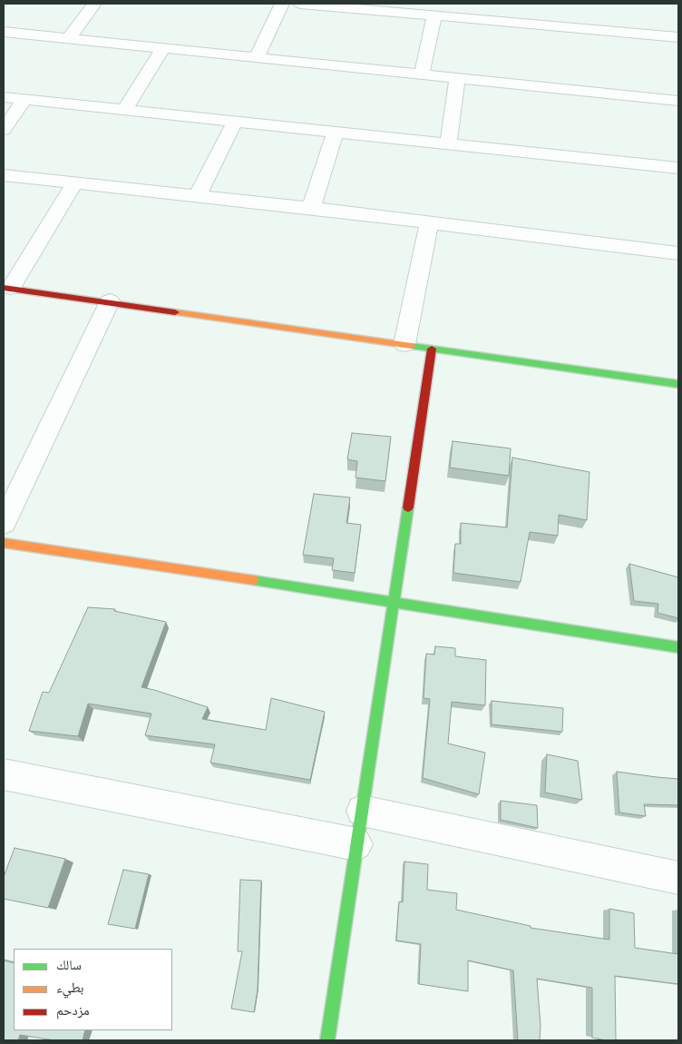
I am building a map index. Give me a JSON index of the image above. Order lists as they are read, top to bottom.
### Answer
{
  "legend": ["سالك", "بطيء", "مزدحم"]
}
